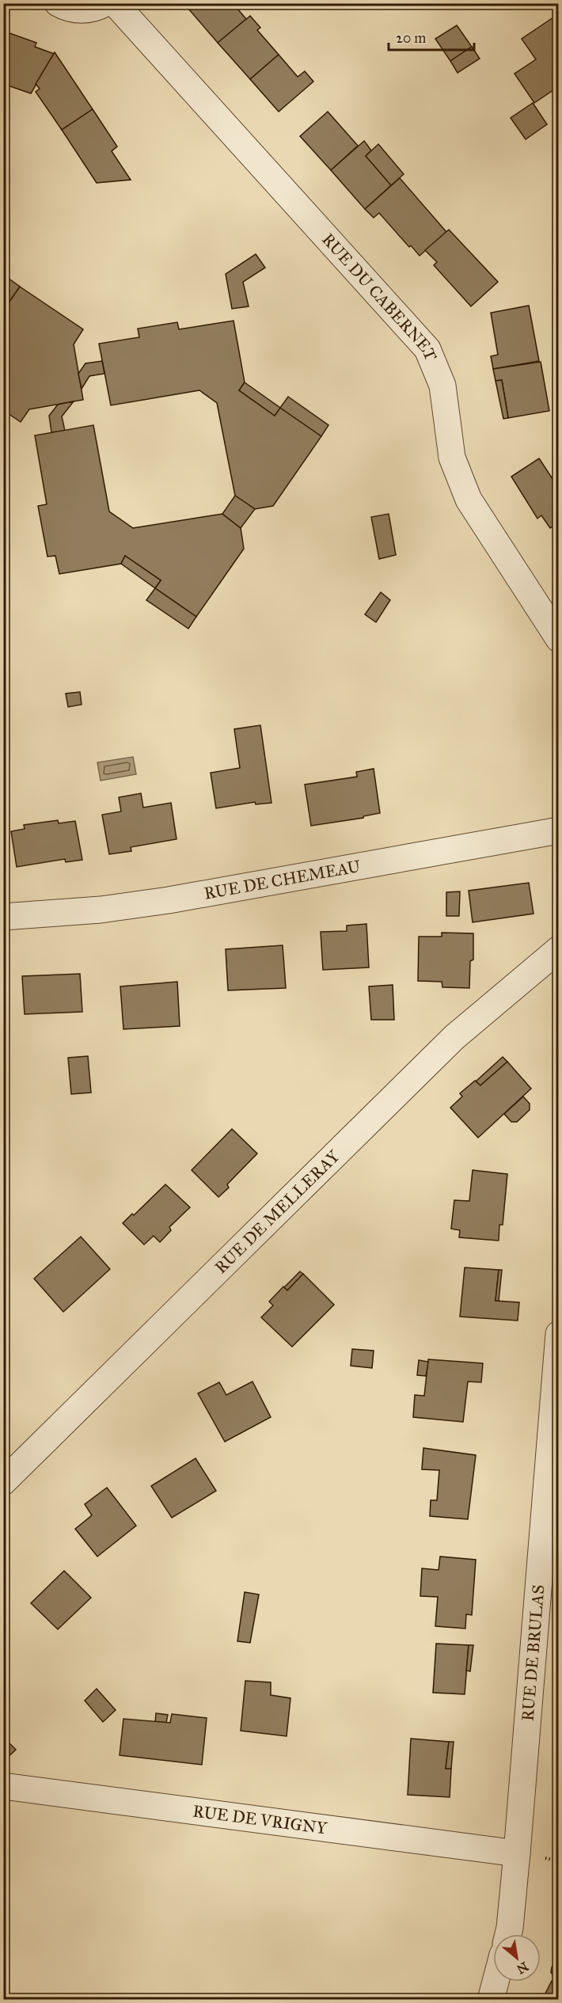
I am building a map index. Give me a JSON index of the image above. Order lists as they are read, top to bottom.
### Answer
{
  "streets": {
    "street": [
      "RUE DU CABERNET",
      "RUE DE CHEMEAU",
      "RUE DE MELLERAY",
      "RUE DE BRULAS",
      "RUE DE VRIGNY"
    ]
  },
  "crossings": [
    ["RUE DE BRULAS", "RUE DE VRIGNY"]
  ],
  "scale_bar": "20 m",
  "north": "bottom right"
}
